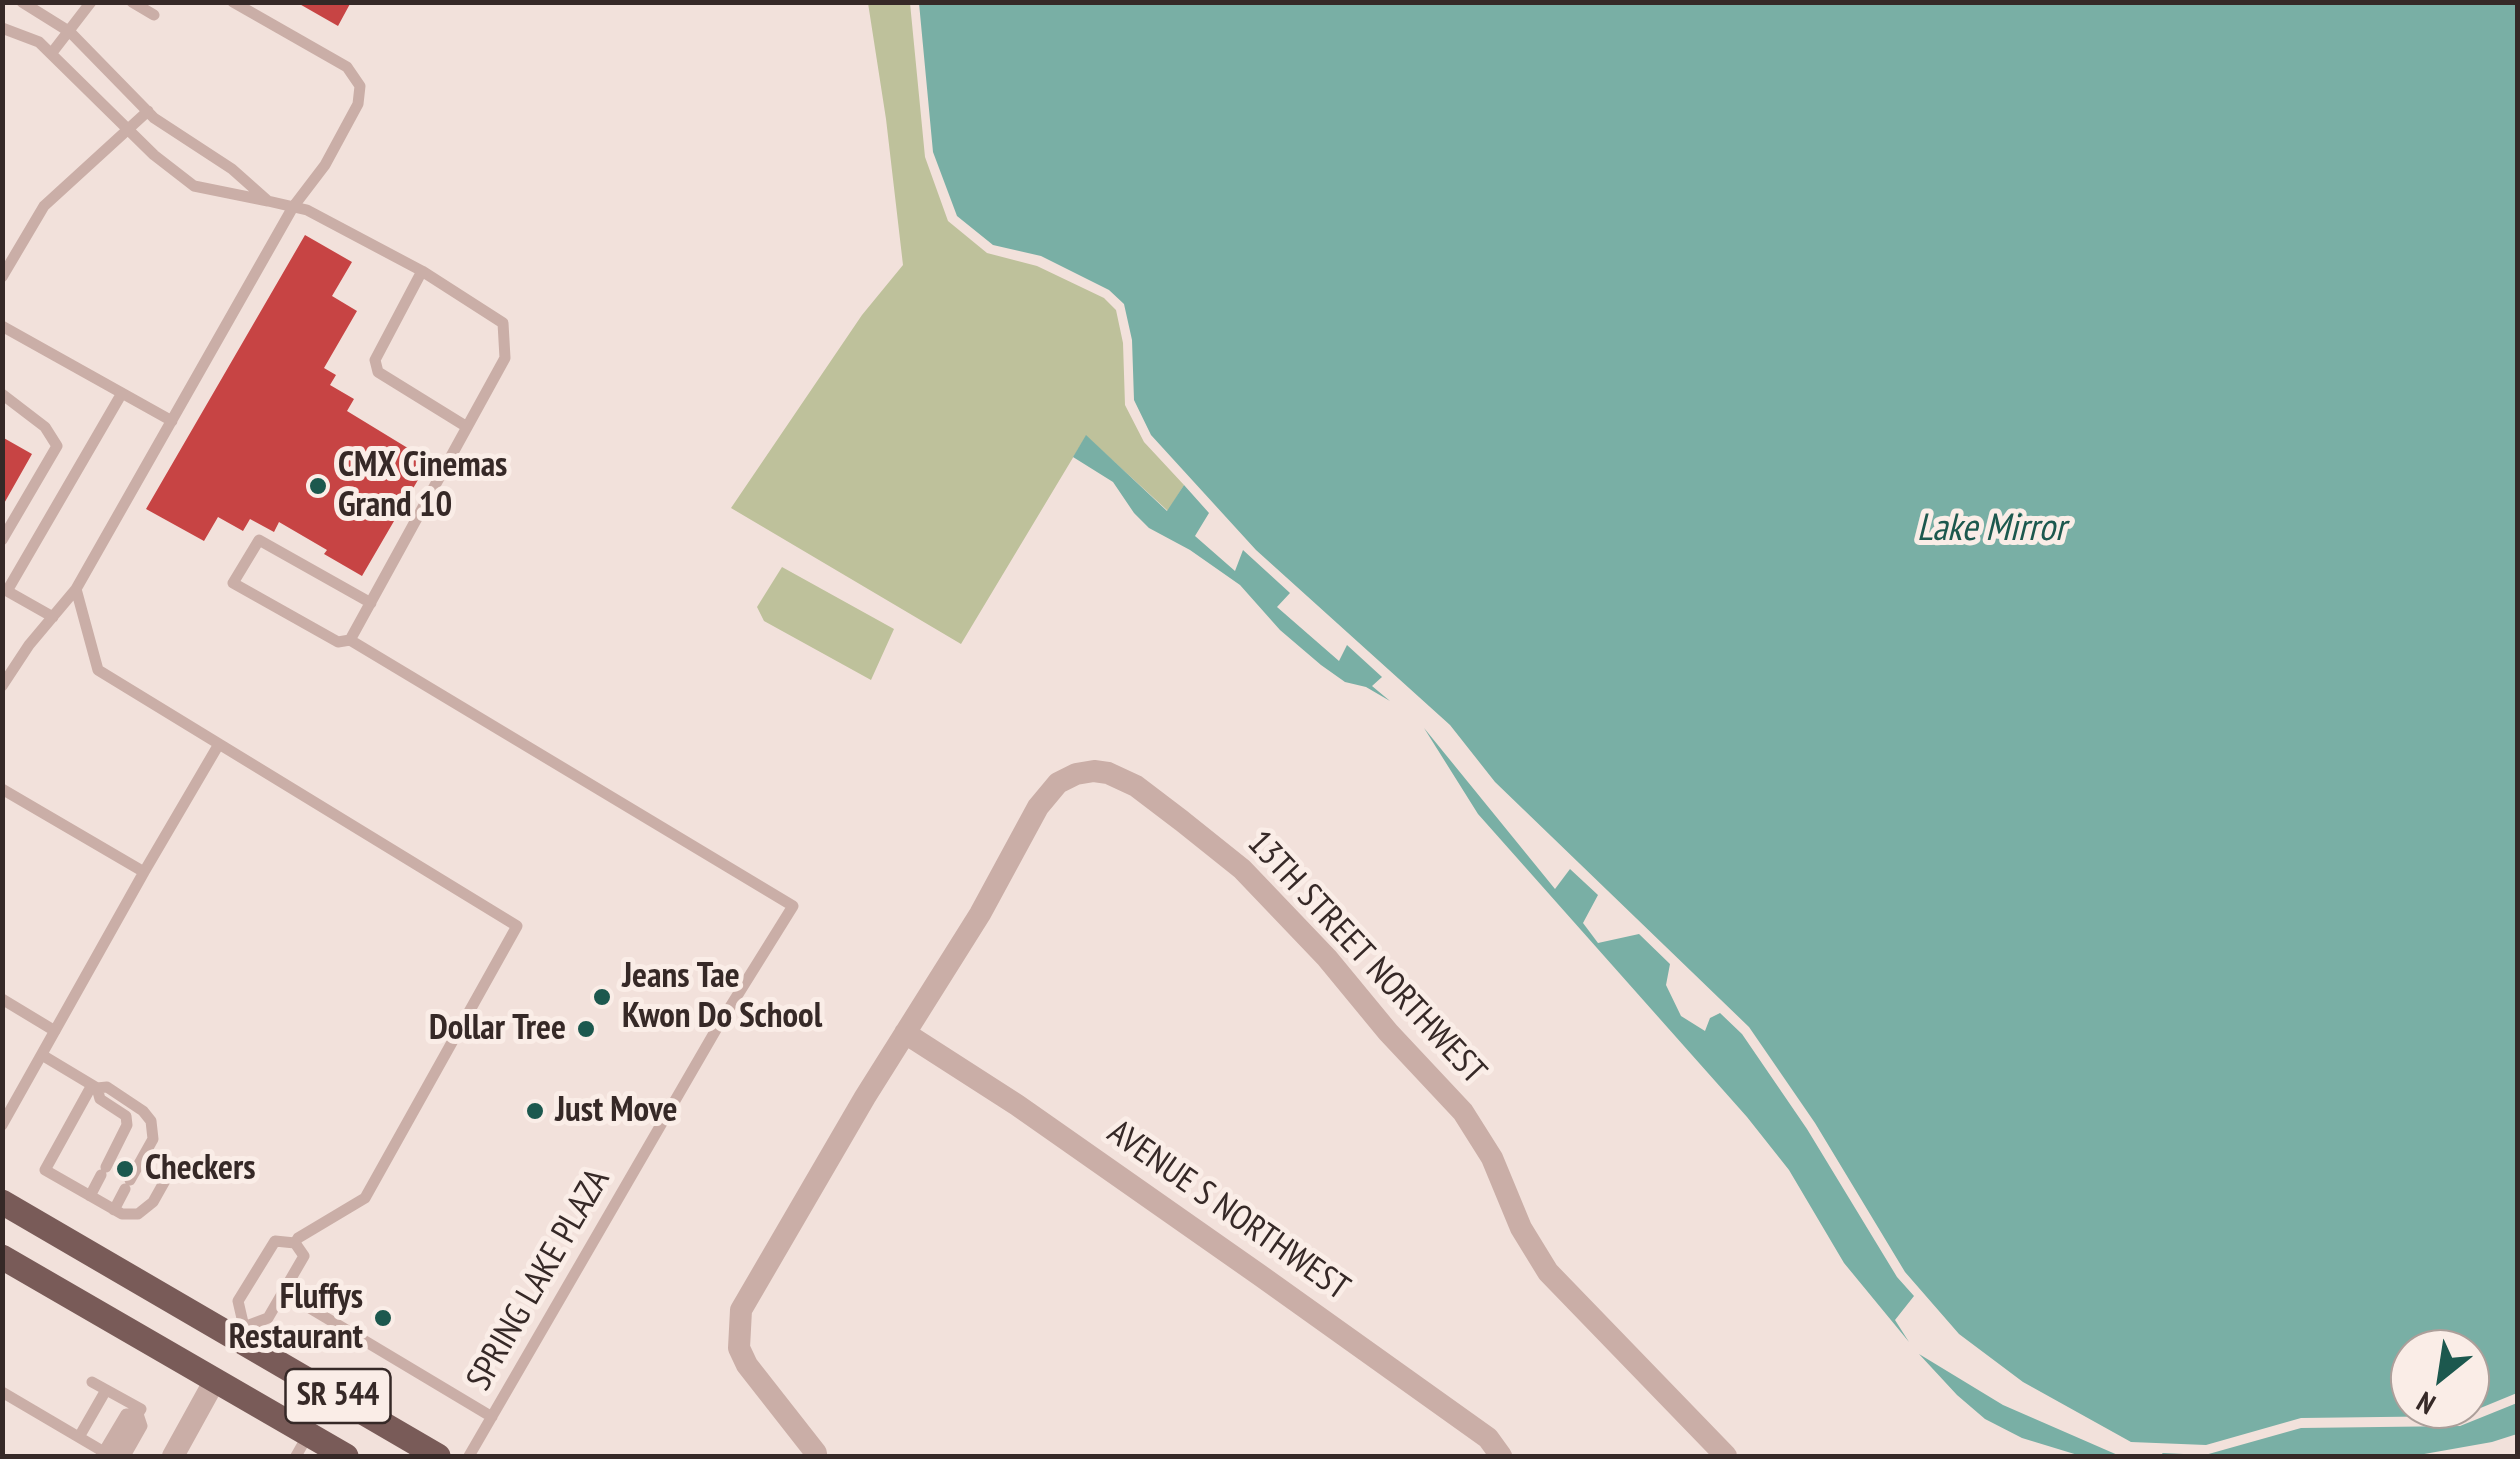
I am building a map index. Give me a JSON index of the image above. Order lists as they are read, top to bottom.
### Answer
{
  "streets": {
    "main road": ["SR 544"],
    "street": ["13TH STREET NORTHWEST", "AVENUE S NORTHWEST"],
    "lane": ["SPRING LAKE PLAZA"]
  },
  "crossings": [
    ["13TH STREET NORTHWEST", "AVENUE S NORTHWEST"]
  ],
  "water": ["Lake Mirror"],
  "places": [
    "CMX Cinemas Grand 10",
    "Jeans Tae Kwon Do School",
    "Dollar Tree",
    "Just Move",
    "Checkers",
    "Fluffys Restaurant"
  ],
  "north": "bottom left"
}
